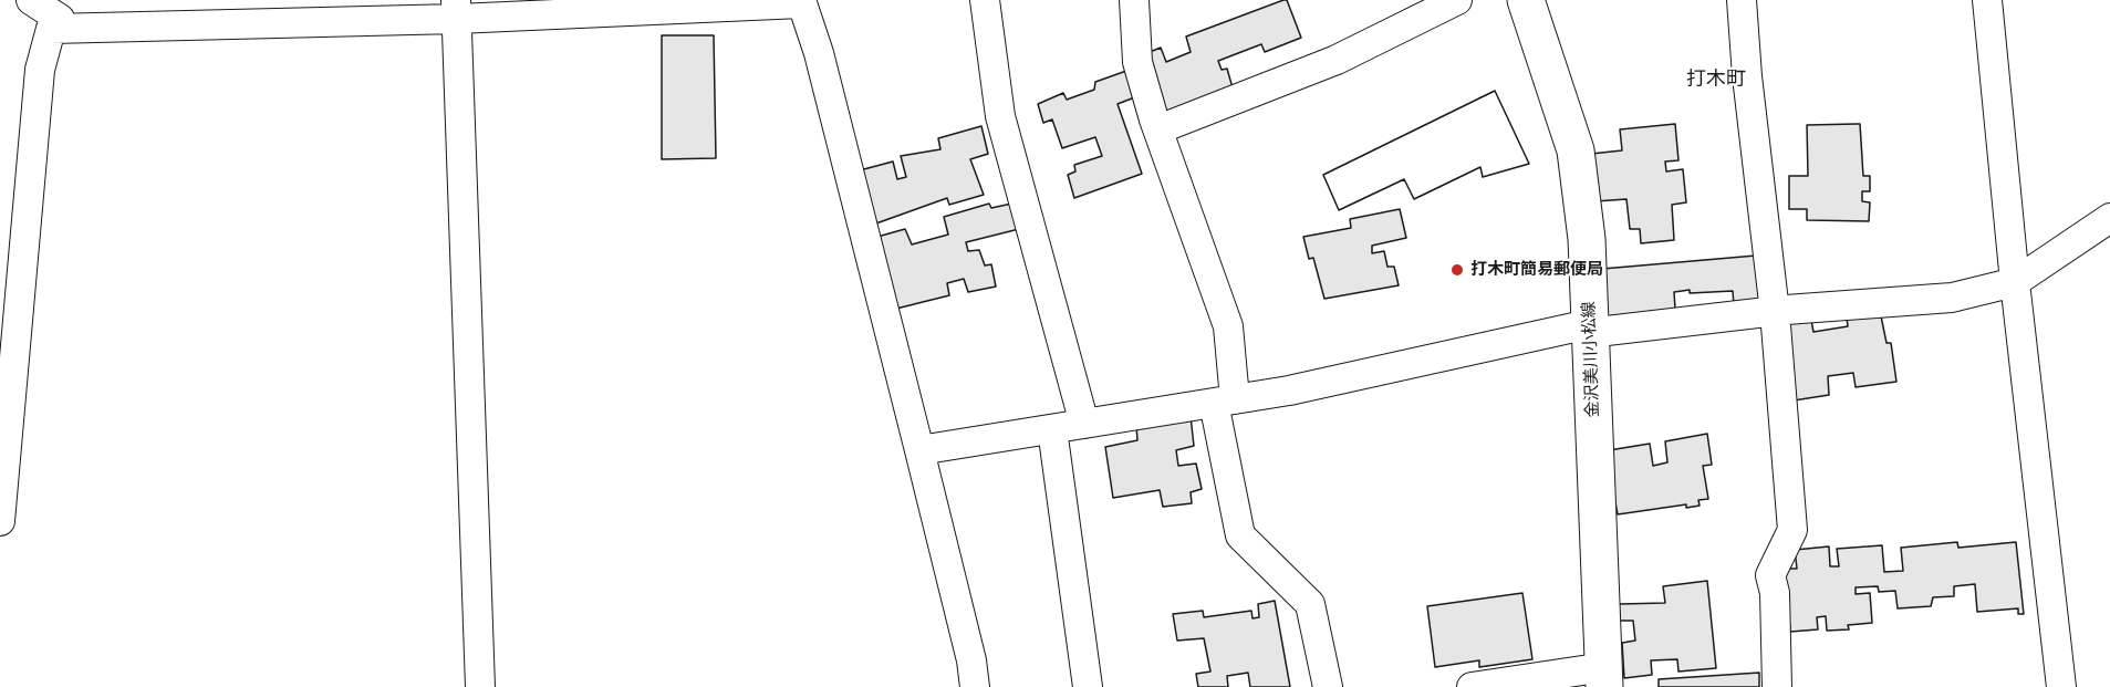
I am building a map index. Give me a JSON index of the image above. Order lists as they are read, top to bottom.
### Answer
{
  "streets": {
    "main road": ["金沢美川小松線"]
  },
  "districts": ["打木町"],
  "places": ["打木町簡易郵便局"]
}
